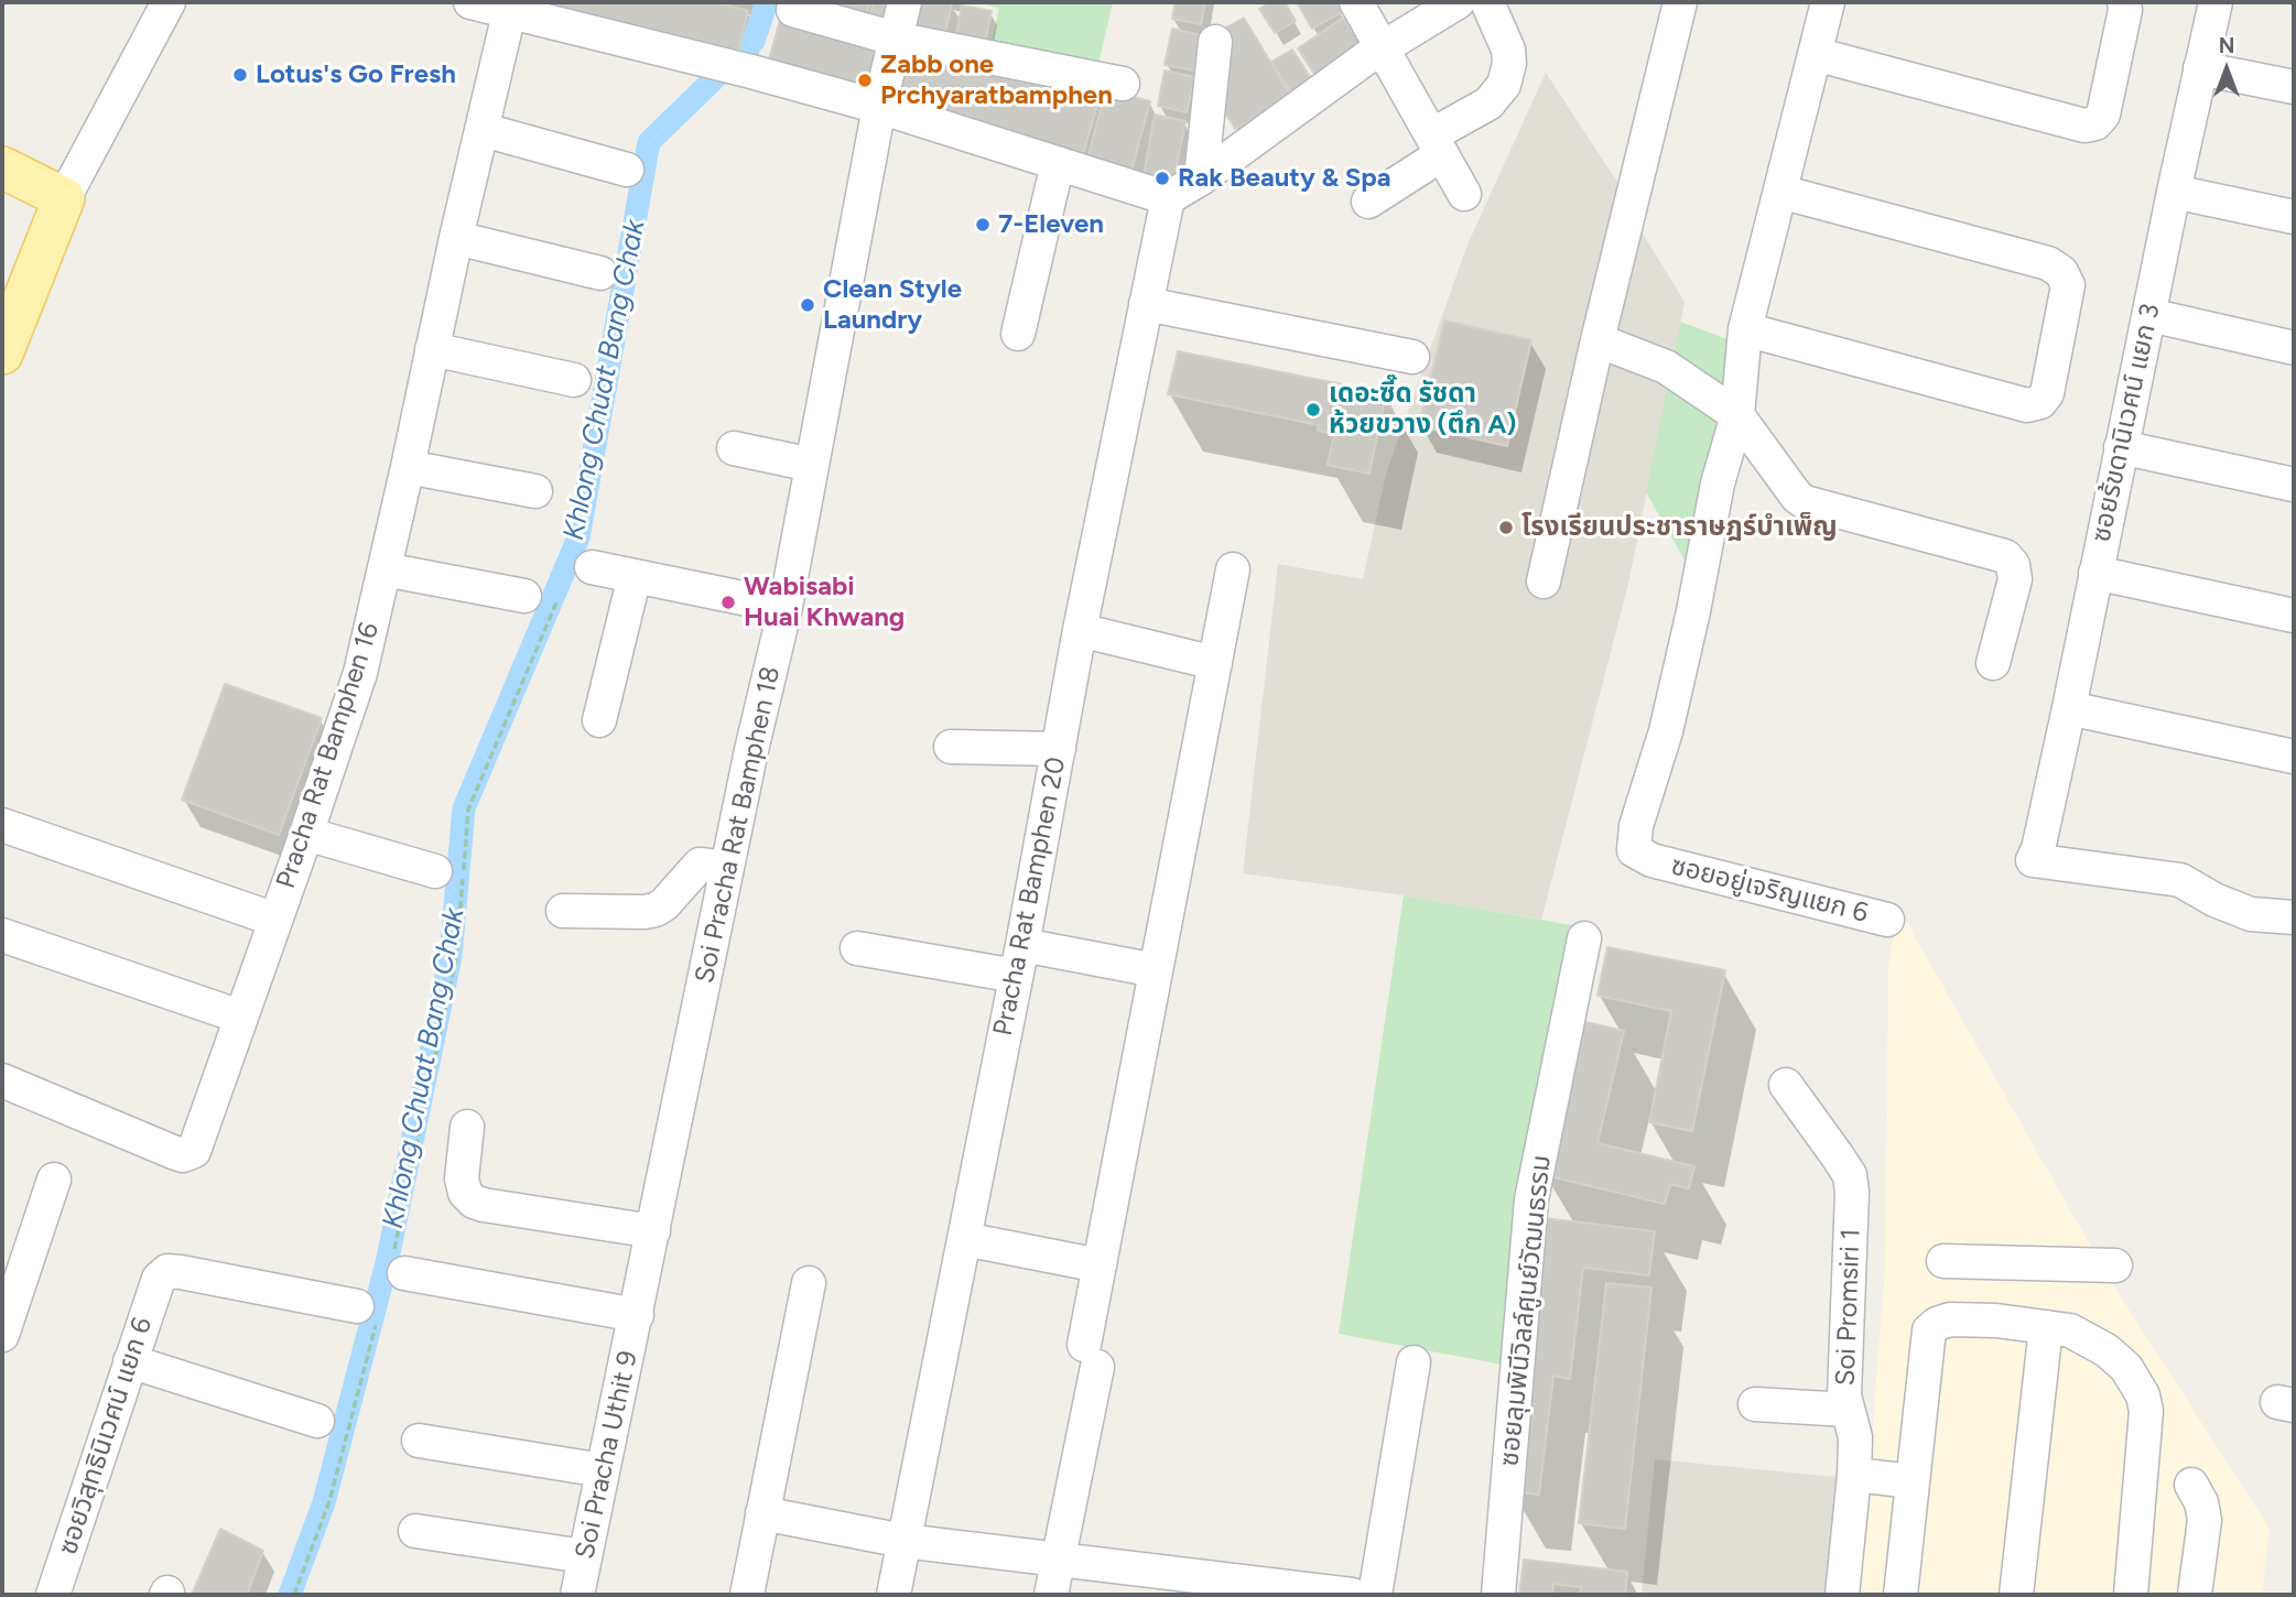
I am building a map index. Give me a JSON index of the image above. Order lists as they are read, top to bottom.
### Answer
{
  "streets": {
    "street": [
      "ซอยร้ขดานิเวศน์ แยก 3",
      "Pracha Rat Bamphen 16",
      "Soi Pracha Rat Bamphen 18",
      "ซอยอยู่เจริญแยก 6",
      "Pracha Rat Bamphen 20",
      "Soi Promsiri 1",
      "ซอยลุมพินีวิลล์ศูนย์วัฒนธรรม",
      "ซอยวิสุทธินิเวศน์ แยก 6",
      "Soi Pracha Uthit 9"
    ]
  },
  "crossings": [
    ["Soi Pracha Rat Bamphen 18", "Soi Pracha Uthit 9"]
  ],
  "water": ["Khlong Chuat Bang Chak"],
  "places": [
    "Lotus's Go Fresh",
    "Zabb one Prchyaratbamphen",
    "Rak Beauty & Spa",
    "7-Eleven",
    "Clean Style Laundry",
    "เดอะซี๊ด รัชดา ห้วยขวาง (ตึก A)",
    "โรงเรียนประชาราษฎร์บำเพ็ญ",
    "Wabisabi Huai Khwang"
  ],
  "north": "top"
}
